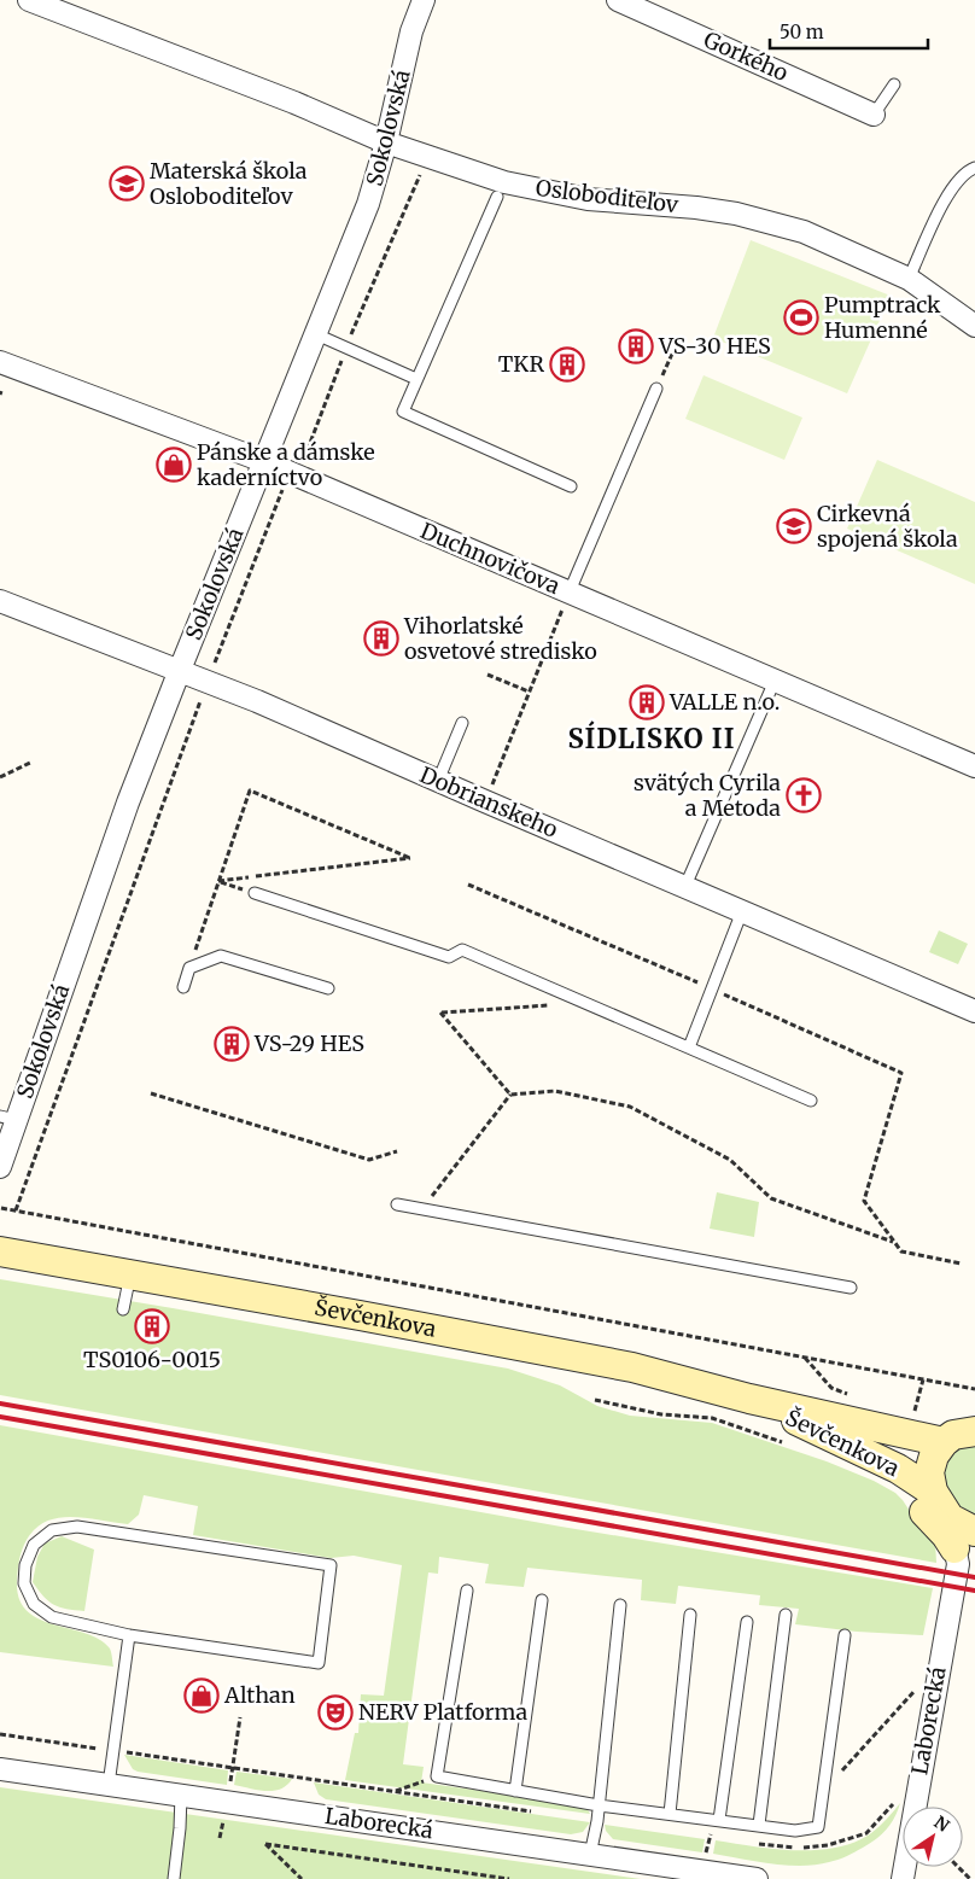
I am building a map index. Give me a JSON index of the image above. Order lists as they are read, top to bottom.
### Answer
{
  "streets": {
    "main road": ["Ševčenkova"],
    "street": [
      "Gorkého",
      "Sokolovská",
      "Osloboditeľov",
      "Duchnovičova",
      "Dobrianskeho",
      "Laborecká"
    ]
  },
  "crossings": [
    ["Sokolovská", "Osloboditeľov"],
    ["Sokolovská", "Duchnovičova"],
    ["Sokolovská", "Dobrianskeho"],
    ["Ševčenkova", "Laborecká"]
  ],
  "districts": ["SÍDLISKO II"],
  "places": {
    "school or university": ["Materská škola Osloboditeľov", "Cirkevná spojená škola"],
    "sports": ["Pumptrack Humenné"],
    "building": [
      "VS-30 HES",
      "TKR",
      "Vihorlatské osvetové stredisko",
      "VALLE n.o.",
      "VS-29 HES",
      "TS0106-0015"
    ],
    "shop": ["Pánske a dámske kaderníctvo", "Althan"],
    "church": ["svätých Cyrila a Metoda"],
    "theatre": ["NERV Platforma"]
  },
  "scale_bar": "50 m",
  "north": "top right"
}
